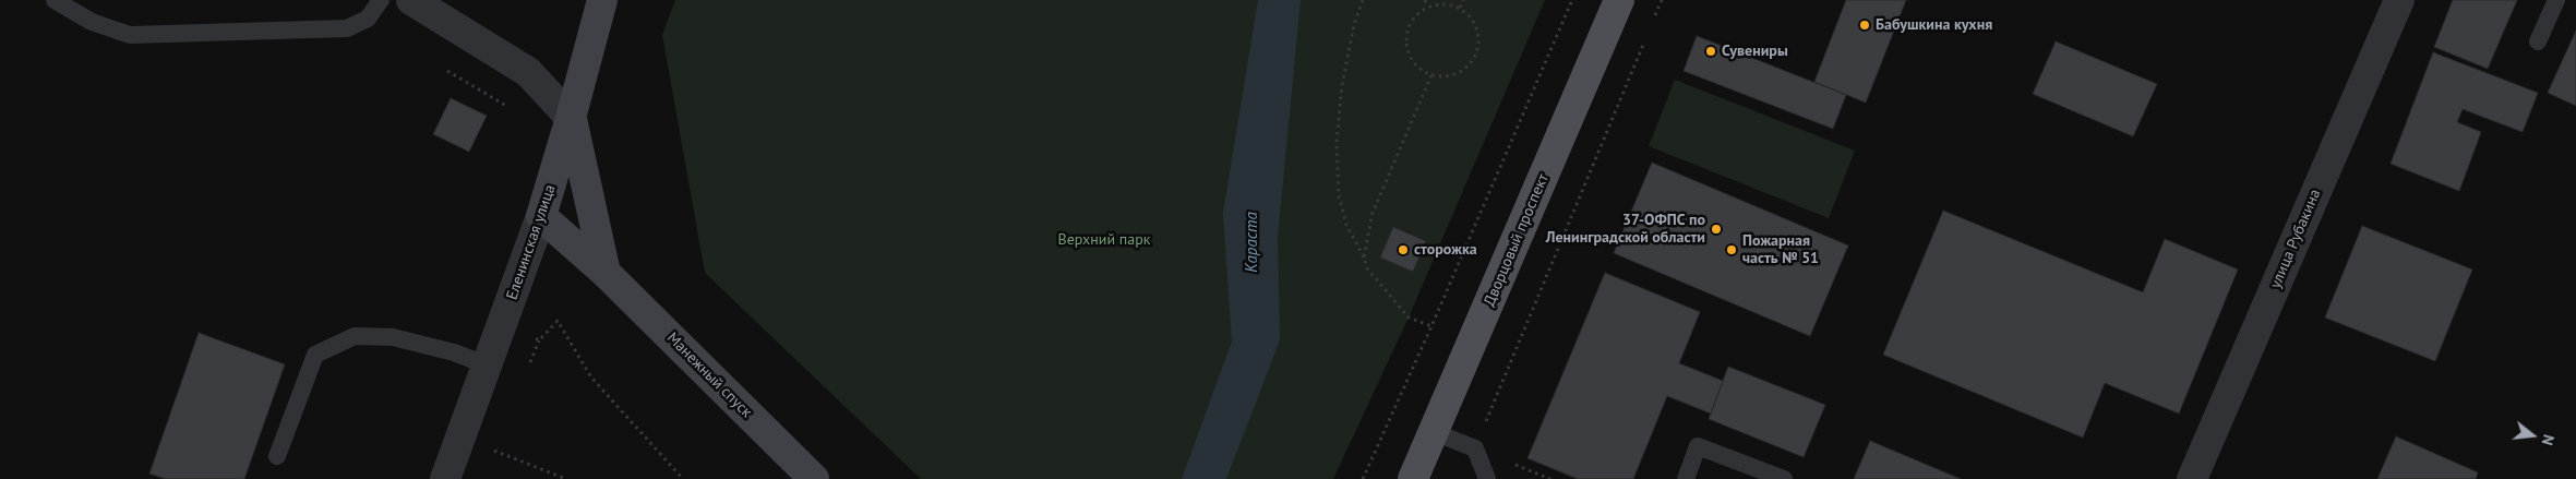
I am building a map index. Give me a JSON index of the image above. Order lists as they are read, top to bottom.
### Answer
{
  "streets": {
    "main road": ["Дворцовый проспект", "Еленинская улица", "Манежный спуск"],
    "street": ["улица Рубакина"]
  },
  "crossings": [
    ["Еленинская улица", "Манежный спуск"]
  ],
  "water": ["Караста"],
  "parks": ["Верхний парк"],
  "places": [
    "Бабушкина кухня",
    "Сувениры",
    "37-ОФПС по Ленинградской области",
    "сторожка",
    "Пожарная часть № 51"
  ],
  "north": "right"
}
